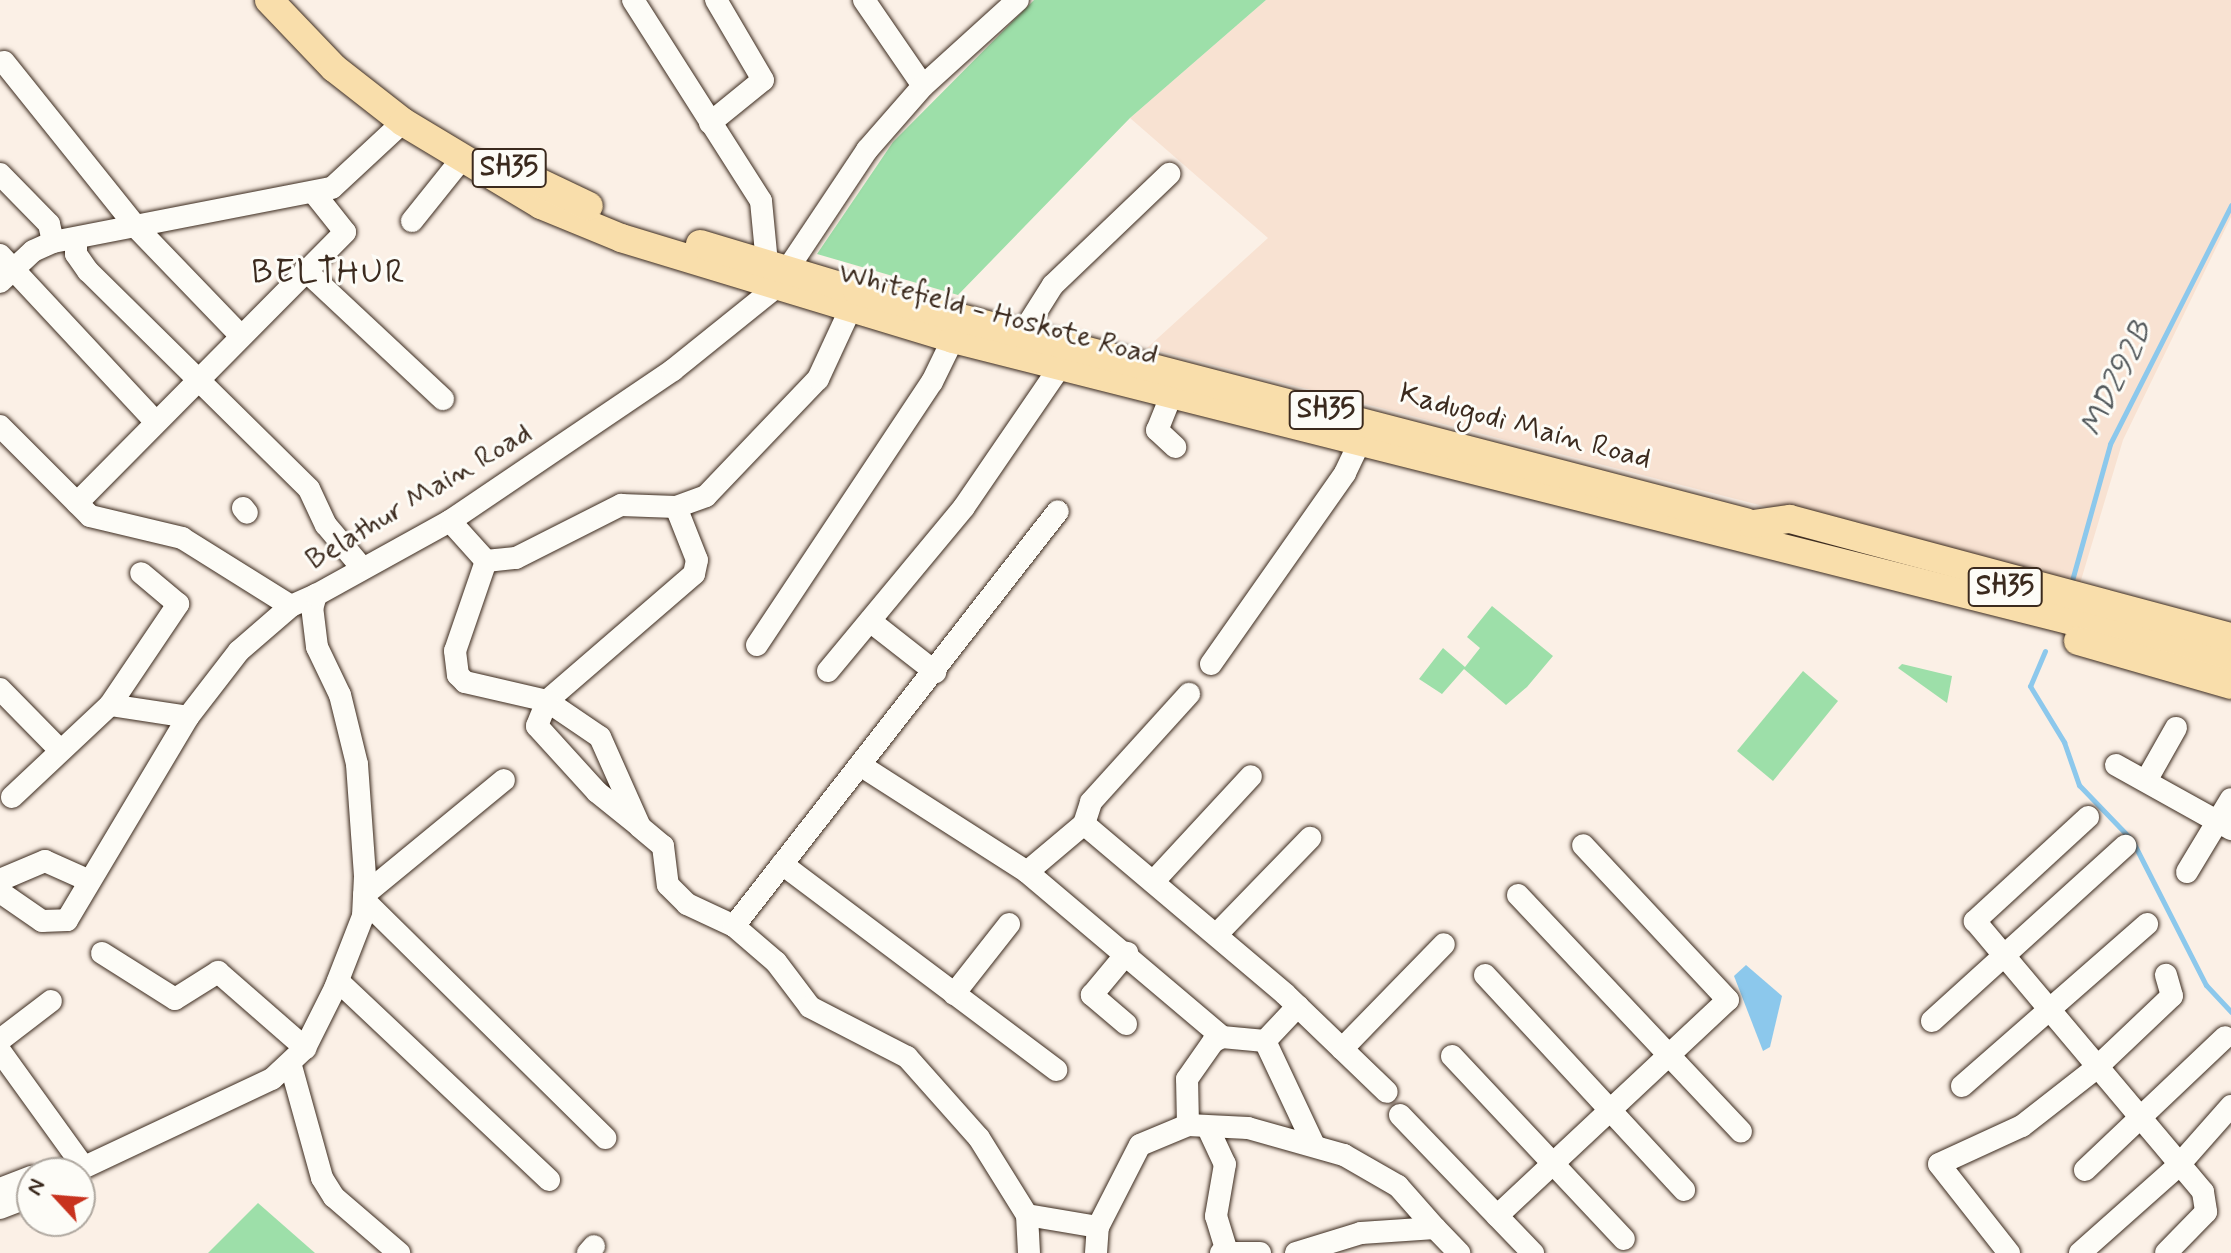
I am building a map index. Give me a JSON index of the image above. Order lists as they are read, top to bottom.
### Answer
{
  "streets": {
    "main road": ["SH35", "Whitefield - Hoskote Road", "Kadugodi Main Road"],
    "street": ["Belathur Main Road"]
  },
  "crossings": [
    ["SH35", "Kadugodi Main Road"],
    ["Whitefield - Hoskote Road", "Kadugodi Main Road"],
    ["Whitefield - Hoskote Road", "Belathur Main Road"],
    ["Kadugodi Main Road", "Belathur Main Road"]
  ],
  "districts": ["BELTHUR"],
  "water": ["MD292B"],
  "north": "top left"
}
